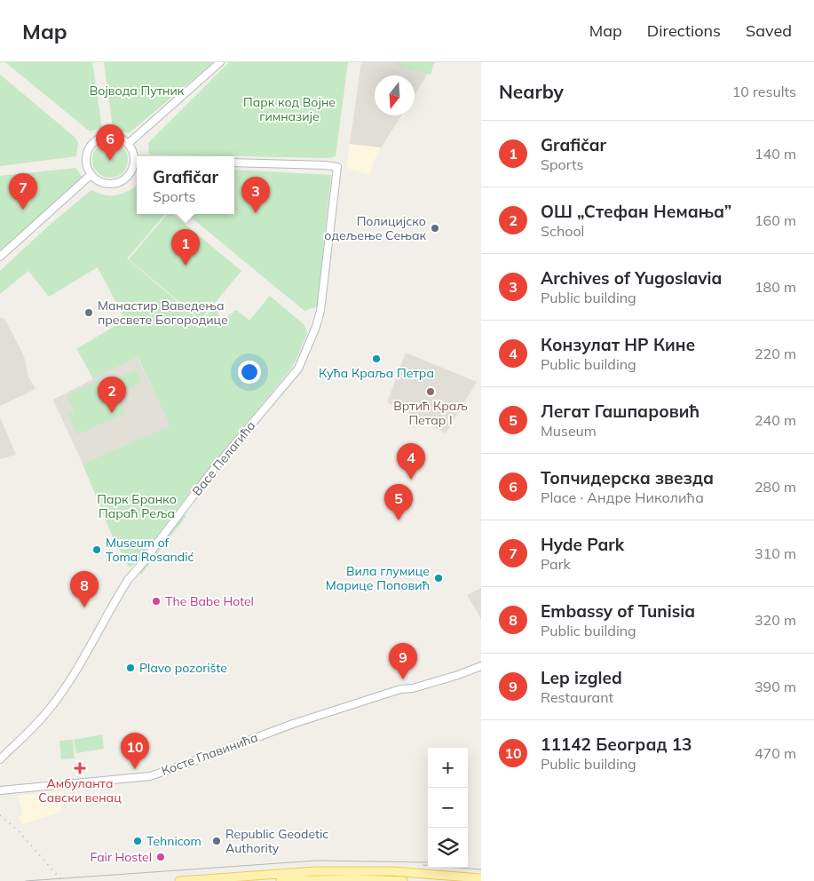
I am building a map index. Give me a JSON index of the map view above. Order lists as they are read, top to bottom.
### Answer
{
  "streets": {
    "street": ["Васе Пелагића", "Косте Главинића"]
  },
  "parks": ["Војвода Путник", "Парк код Војне гимназије", "Парк Бранко Параћ Реља"],
  "places": {
    "other": [
      "Полицијско одељење Сењак",
      "Манастир Ваведења пресвете Богородице",
      "Кућа Краља Петра",
      "Вртић Краљ Петар I",
      "Museum of Toma Rosandić",
      "Вила глумице Марице Поповић",
      "The Babe Hotel",
      "Plavo pozorište",
      "Tehnicom",
      "Republic Geodetic Authority",
      "Fair Hostel"
    ],
    "health": ["Амбуланта Савски венац"]
  },
  "north": "bottom",
  "page": {
    "header": "Map",
    "nav": ["Map", "Directions", "Saved"],
    "heading": ["Nearby", "10 results"],
    "list": [
      {
        "mark": "1",
        "name": "Grafičar",
        "note": "Sports",
        "value": "140 m"
      },
      {
        "mark": "2",
        "name": "ОШ „Стефан Немања”",
        "note": "School",
        "value": "160 m"
      },
      {
        "mark": "3",
        "name": "Archives of Yugoslavia",
        "note": "Public building",
        "value": "180 m"
      },
      {
        "mark": "4",
        "name": "Конзулат НР Кине",
        "note": "Public building",
        "value": "220 m"
      },
      {
        "mark": "5",
        "name": "Легат Гашпаровић",
        "note": "Museum",
        "value": "240 m"
      },
      {
        "mark": "6",
        "name": "Топчидерска звезда",
        "note": "Place · Андре Николића",
        "value": "280 m"
      },
      {
        "mark": "7",
        "name": "Hyde Park",
        "note": "Park",
        "value": "310 m"
      },
      {
        "mark": "8",
        "name": "Embassy of Tunisia",
        "note": "Public building",
        "value": "320 m"
      },
      {
        "mark": "9",
        "name": "Lep izgled",
        "note": "Restaurant",
        "value": "390 m"
      },
      {
        "mark": "10",
        "name": "11142 Београд 13",
        "note": "Public building",
        "value": "470 m"
      }
    ],
    "pins": [
      "6",
      "7",
      "3",
      "1",
      "2",
      "4",
      "5",
      "8",
      "9",
      "10"
    ],
    "popup": ["Grafičar", "Sports"],
    "map_buttons": ["+", "−"]
  }
}
